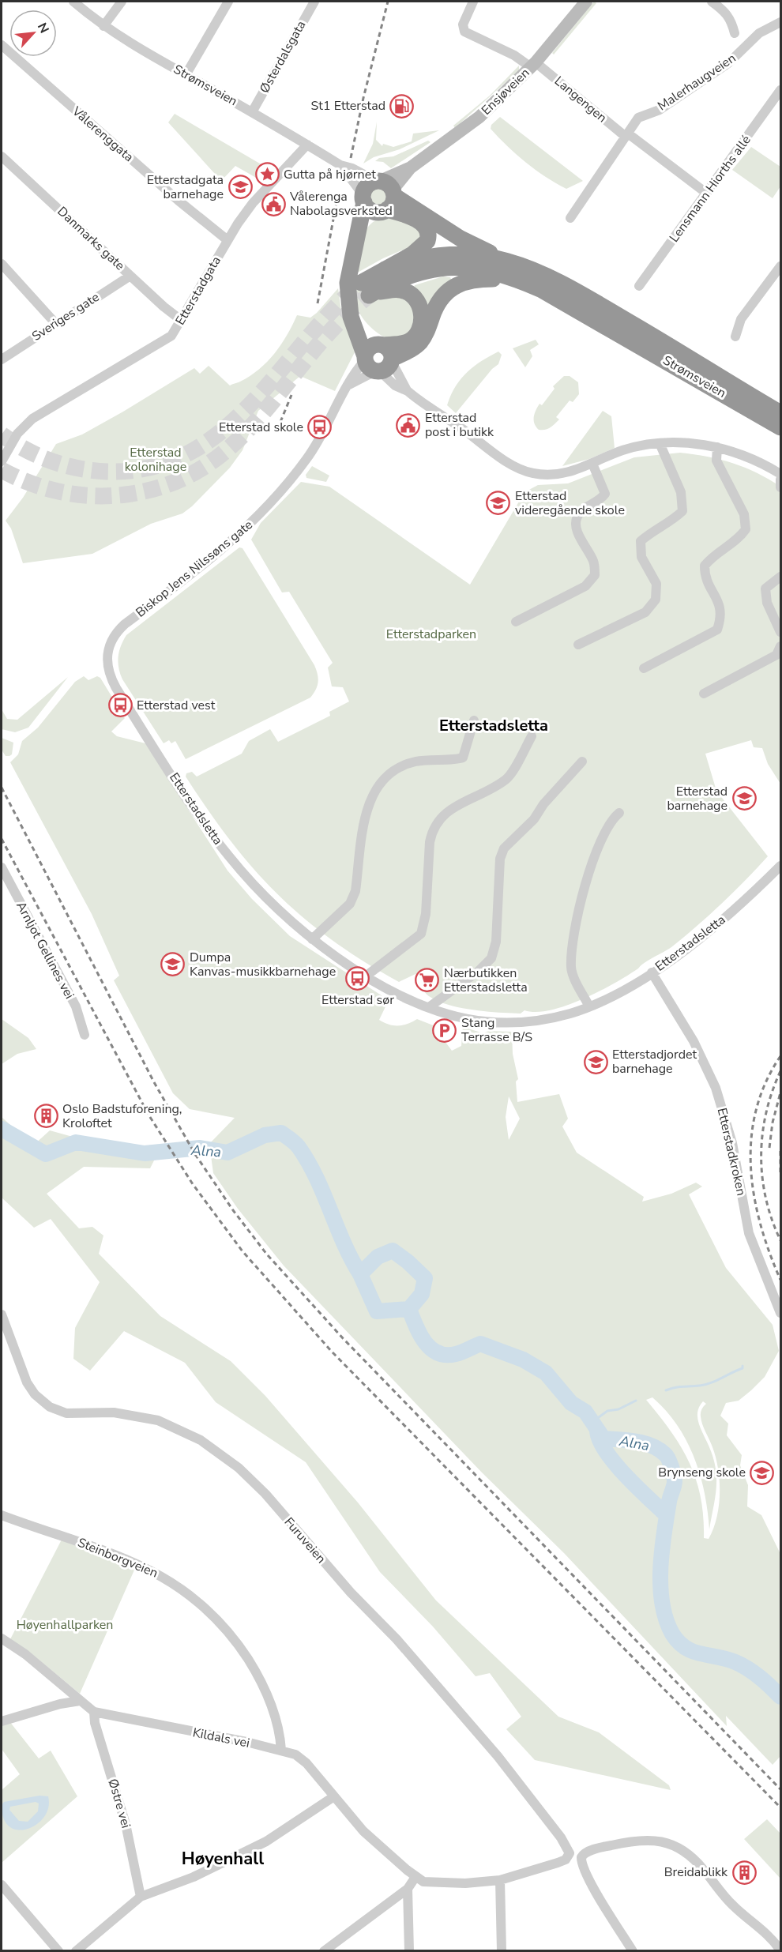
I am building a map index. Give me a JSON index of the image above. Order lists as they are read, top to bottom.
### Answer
{
  "streets": {
    "highway": ["Strømsveien"],
    "main road": ["Ensjøveien"],
    "street": [
      "Østerdalsgata",
      "Malerhaugveien",
      "Langengen",
      "Vålerenggata",
      "Lensmann Hiorths allé",
      "Danmarks gate",
      "Etterstadgata",
      "Sveriges gate",
      "Biskop Jens Nilssøns gate",
      "Etterstadsletta",
      "Arnljot Gellines vei",
      "Etterstadkroken",
      "Furuveien",
      "Steinborgveien",
      "Kildals vei",
      "Østre vei"
    ]
  },
  "crossings": [
    ["Østerdalsgata", "Strømsveien"],
    ["Malerhaugveien", "Langengen"],
    ["Strømsveien", "Ensjøveien"],
    ["Strømsveien", "Etterstadgata"],
    ["Ensjøveien", "Langengen"],
    ["Langengen", "Lensmann Hiorths allé"],
    ["Vålerenggata", "Etterstadgata"],
    ["Danmarks gate", "Etterstadgata"],
    ["Danmarks gate", "Sveriges gate"],
    ["Biskop Jens Nilssøns gate", "Etterstadsletta"],
    ["Etterstadsletta", "Etterstadkroken"],
    ["Steinborgveien", "Kildals vei"],
    ["Kildals vei", "Østre vei"]
  ],
  "districts": ["Etterstadsletta", "Høyenhall"],
  "water": ["Alna"],
  "parks": ["Etterstad kolonihage", "Etterstadparken", "Høyenhallparken"],
  "places": {
    "fuel station": ["St1 Etterstad"],
    "place": ["Gutta på hjørnet"],
    "school or university": [
      "Etterstadgata barnehage",
      "Etterstad videregående skole",
      "Etterstad barnehage",
      "Dumpa Kanvas-musikkbarnehage",
      "Etterstadjordet barnehage",
      "Brynseng skole"
    ],
    "public building": ["Vålerenga Nabolagsverksted", "Etterstad post i butikk"],
    "bus stop": ["Etterstad skole", "Etterstad vest", "Etterstad sør"],
    "supermarket": ["Nærbutikken Etterstadsletta"],
    "parking": ["Stang Terrasse B/S"],
    "building": ["Oslo Badstuforening, Kroloftet", "Breidablikk"]
  },
  "north": "top right"
}
